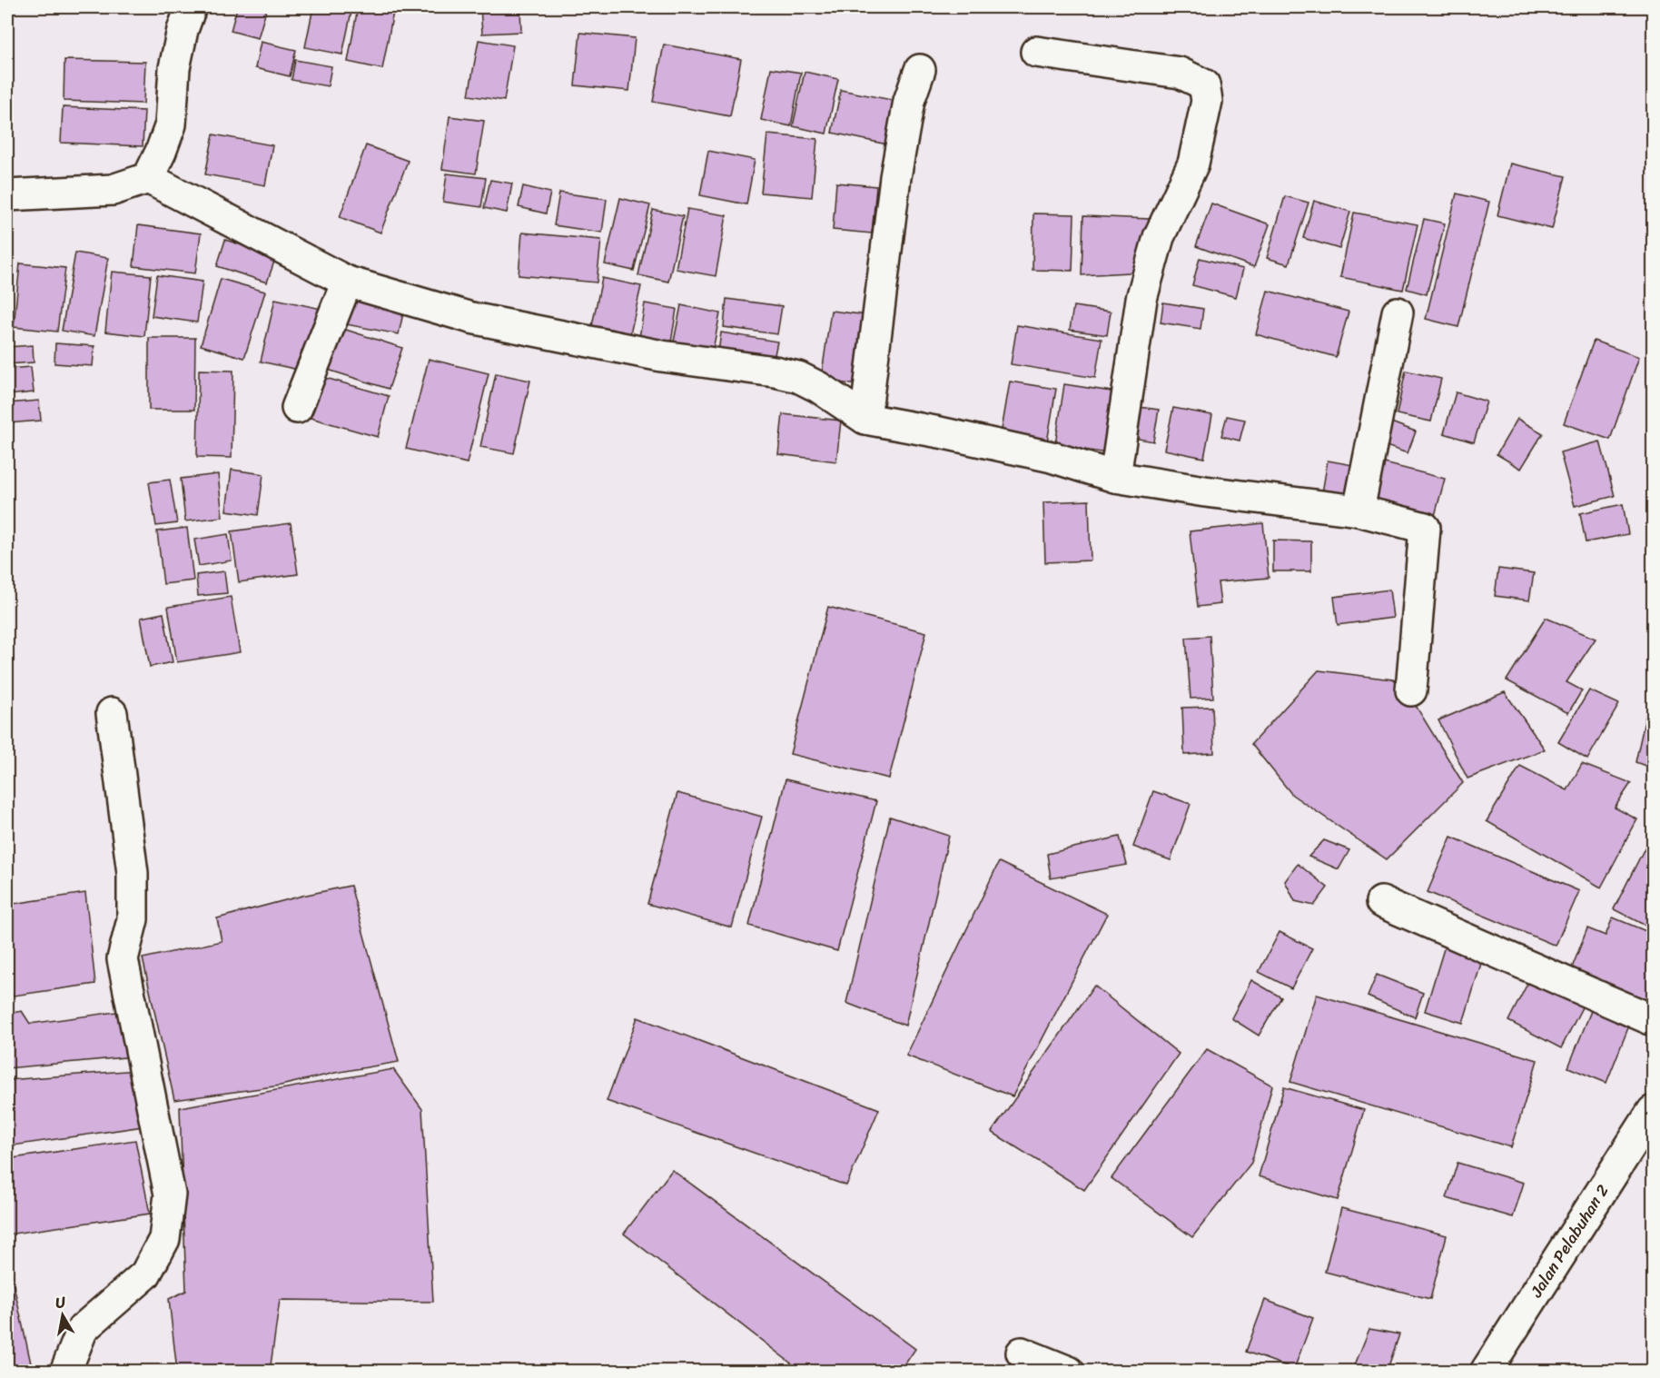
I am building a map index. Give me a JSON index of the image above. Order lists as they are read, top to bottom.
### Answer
{
  "streets": {
    "street": ["Jalan Pelabuhan 2"]
  },
  "north": "top"
}
